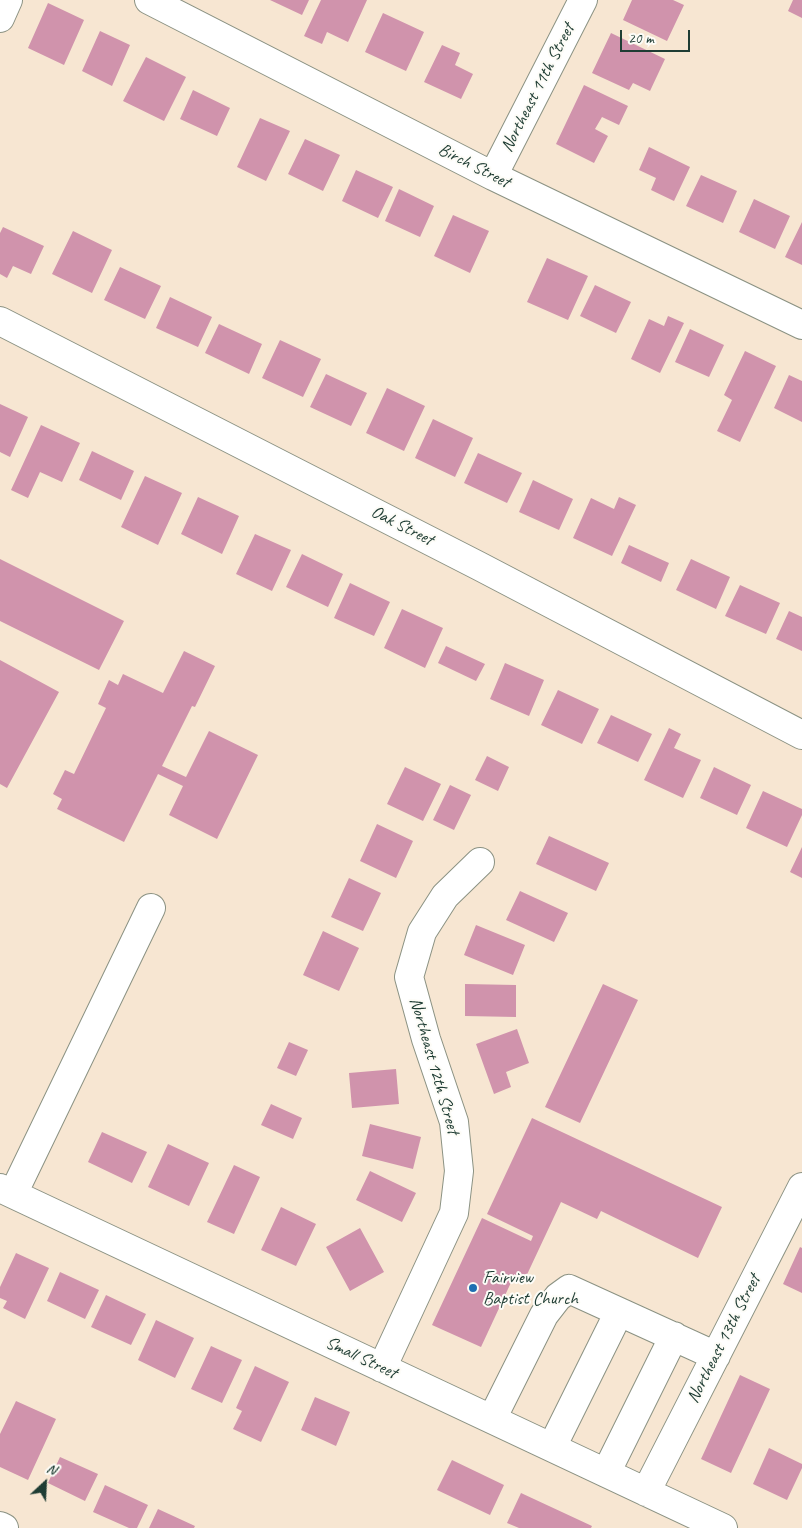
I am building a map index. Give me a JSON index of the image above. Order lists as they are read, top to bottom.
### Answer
{
  "streets": {
    "street": [
      "Northeast 11th Street",
      "Birch Street",
      "Oak Street",
      "Northeast 12th Street",
      "Northeast 13th Street",
      "Small Street"
    ]
  },
  "crossings": [
    ["Northeast 11th Street", "Birch Street"],
    ["Northeast 12th Street", "Small Street"],
    ["Northeast 13th Street", "Small Street"]
  ],
  "places": ["Fairview Baptist Church"],
  "scale_bar": "20 m",
  "north": "top right"
}
